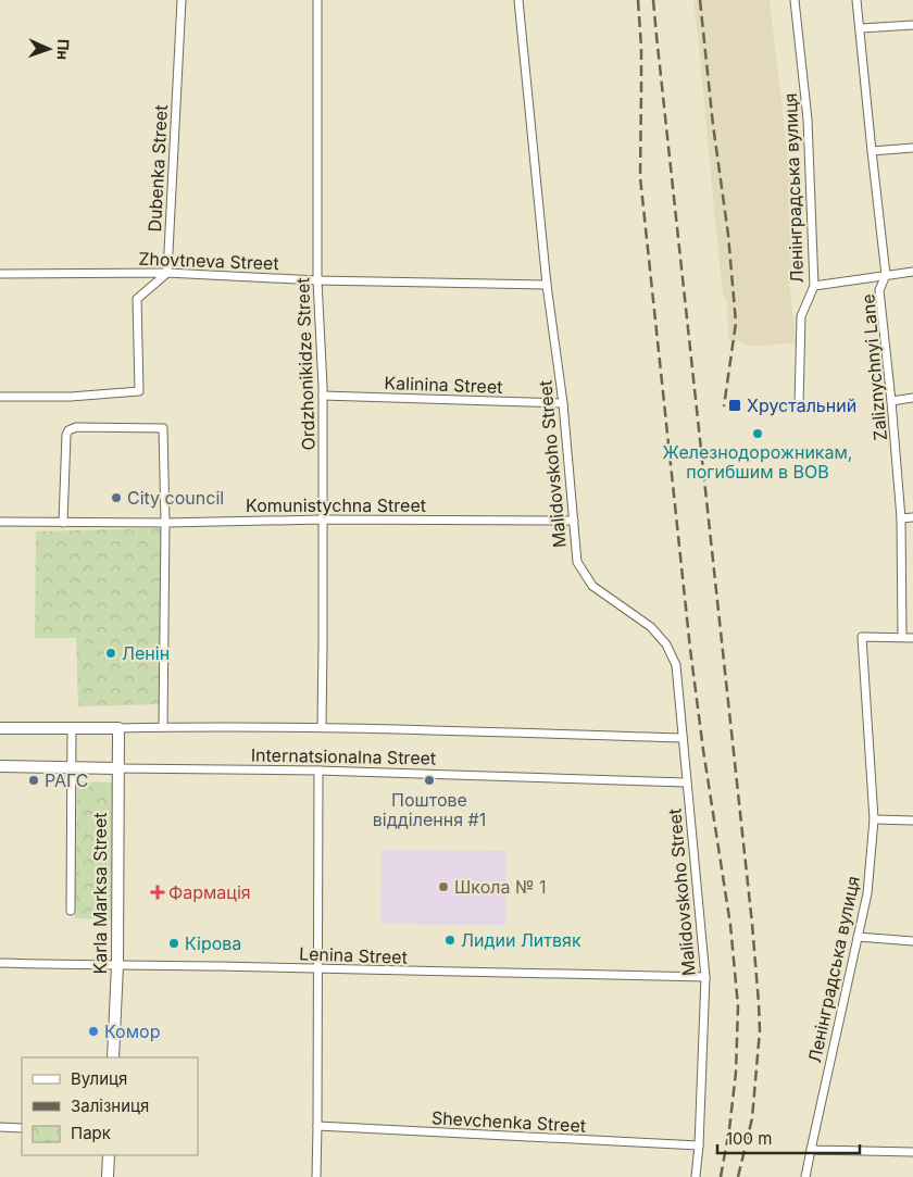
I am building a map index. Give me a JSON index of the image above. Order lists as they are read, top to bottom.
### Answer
{
  "streets": {
    "street": [
      "Dubenka Street",
      "Ленінградська вулиця",
      "Zhovtneva Street",
      "Ordzhonikidze Street",
      "Zaliznychnyi Lane",
      "Kalinina Street",
      "Malidovskoho Street",
      "Komunistychna Street",
      "Internatsionalna Street",
      "Karla Marksa Street",
      "Lenina Street",
      "Shevchenka Street"
    ]
  },
  "crossings": [
    ["Dubenka Street", "Zhovtneva Street"],
    ["Ленінградська вулиця", "Zaliznychnyi Lane"],
    ["Zhovtneva Street", "Ordzhonikidze Street"],
    ["Zhovtneva Street", "Malidovskoho Street"],
    ["Ordzhonikidze Street", "Kalinina Street"],
    ["Ordzhonikidze Street", "Komunistychna Street"],
    ["Ordzhonikidze Street", "Internatsionalna Street"],
    ["Kalinina Street", "Malidovskoho Street"],
    ["Malidovskoho Street", "Komunistychna Street"],
    ["Malidovskoho Street", "Internatsionalna Street"],
    ["Malidovskoho Street", "Lenina Street"],
    ["Malidovskoho Street", "Shevchenka Street"],
    ["Internatsionalna Street", "Karla Marksa Street"],
    ["Karla Marksa Street", "Lenina Street"]
  ],
  "places": {
    "transit": ["Хрустальний"],
    "other": [
      "Железнодорожникам, погибшим в ВОВ",
      "City council",
      "Ленін",
      "РАГС",
      "Поштове відділення #1",
      "Школа № 1",
      "Лидии Литвяк",
      "Кірова",
      "Комор"
    ],
    "health": ["Фармація"]
  },
  "legend": ["Вулиця", "Залізниця", "Парк"],
  "scale_bar": "100 m",
  "north": "right"
}
